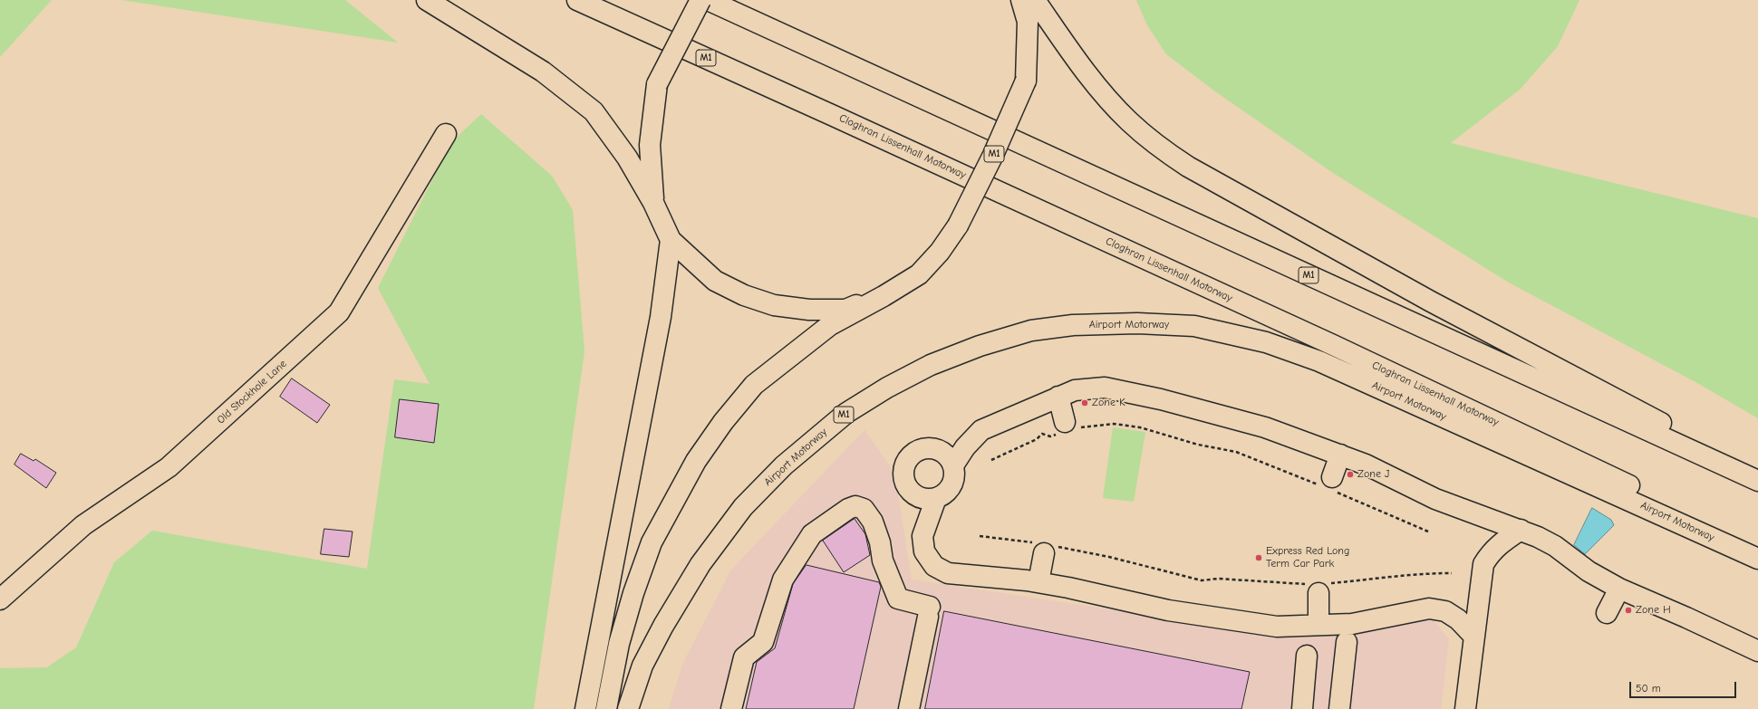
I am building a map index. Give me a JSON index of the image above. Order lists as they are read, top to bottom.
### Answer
{
  "streets": {
    "main road": [
      "M1",
      "Cloghran Lissenhall Motorway",
      "Airport Motorway",
      "Old Stockhole Lane"
    ]
  },
  "places": [
    "Zone K",
    "Zone J",
    "Express Red Long Term Car Park",
    "Zone H"
  ],
  "scale_bar": "50 m"
}
